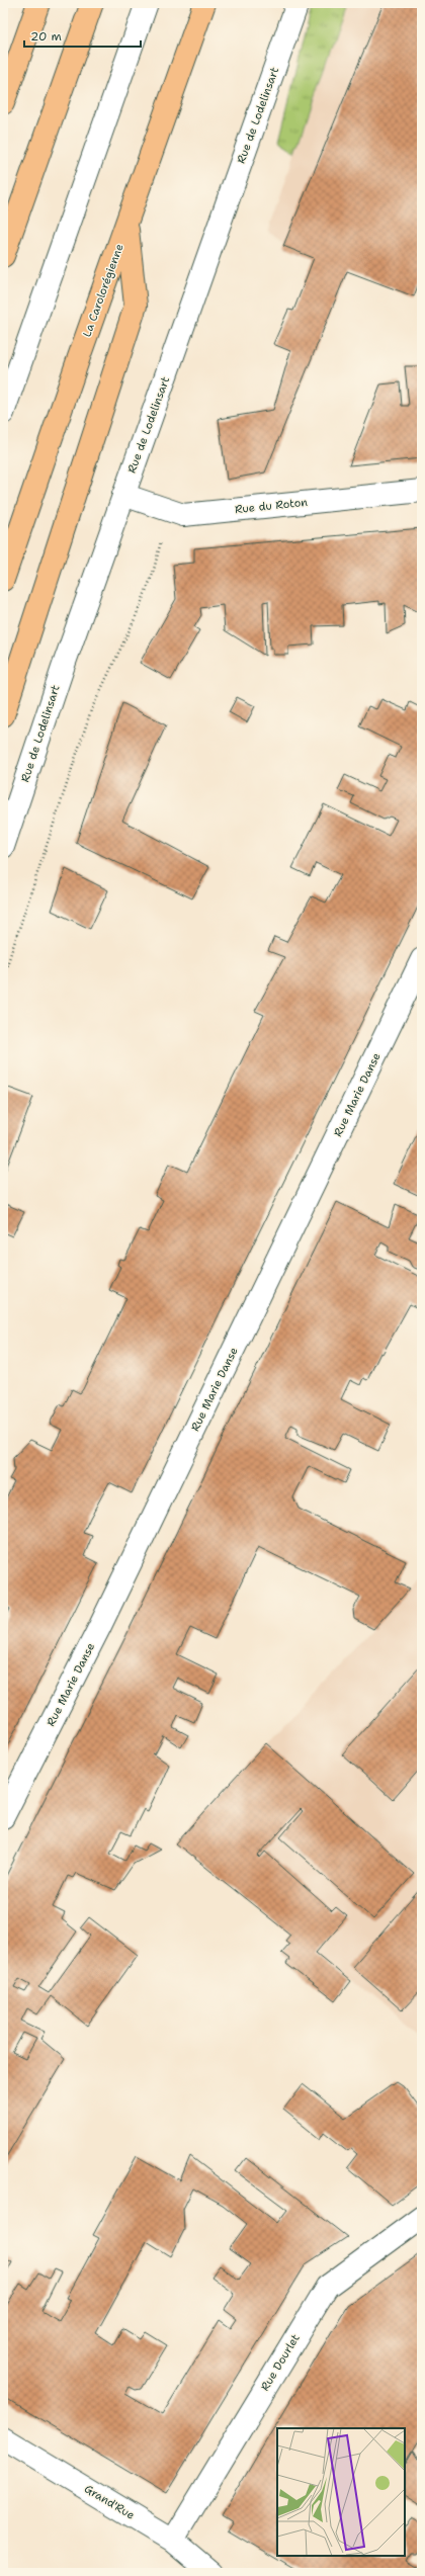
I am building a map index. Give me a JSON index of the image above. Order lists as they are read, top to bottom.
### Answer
{
  "streets": {
    "highway": ["La Carolorégienne"],
    "street": [
      "Rue de Lodelinsart",
      "Rue du Roton",
      "Rue Marie Danse",
      "Rue Dourlet",
      "Grand'Rue"
    ]
  },
  "crossings": [
    ["Rue de Lodelinsart", "Rue du Roton"],
    ["Rue Dourlet", "Grand'Rue"]
  ],
  "scale_bar": "20 m"
}
